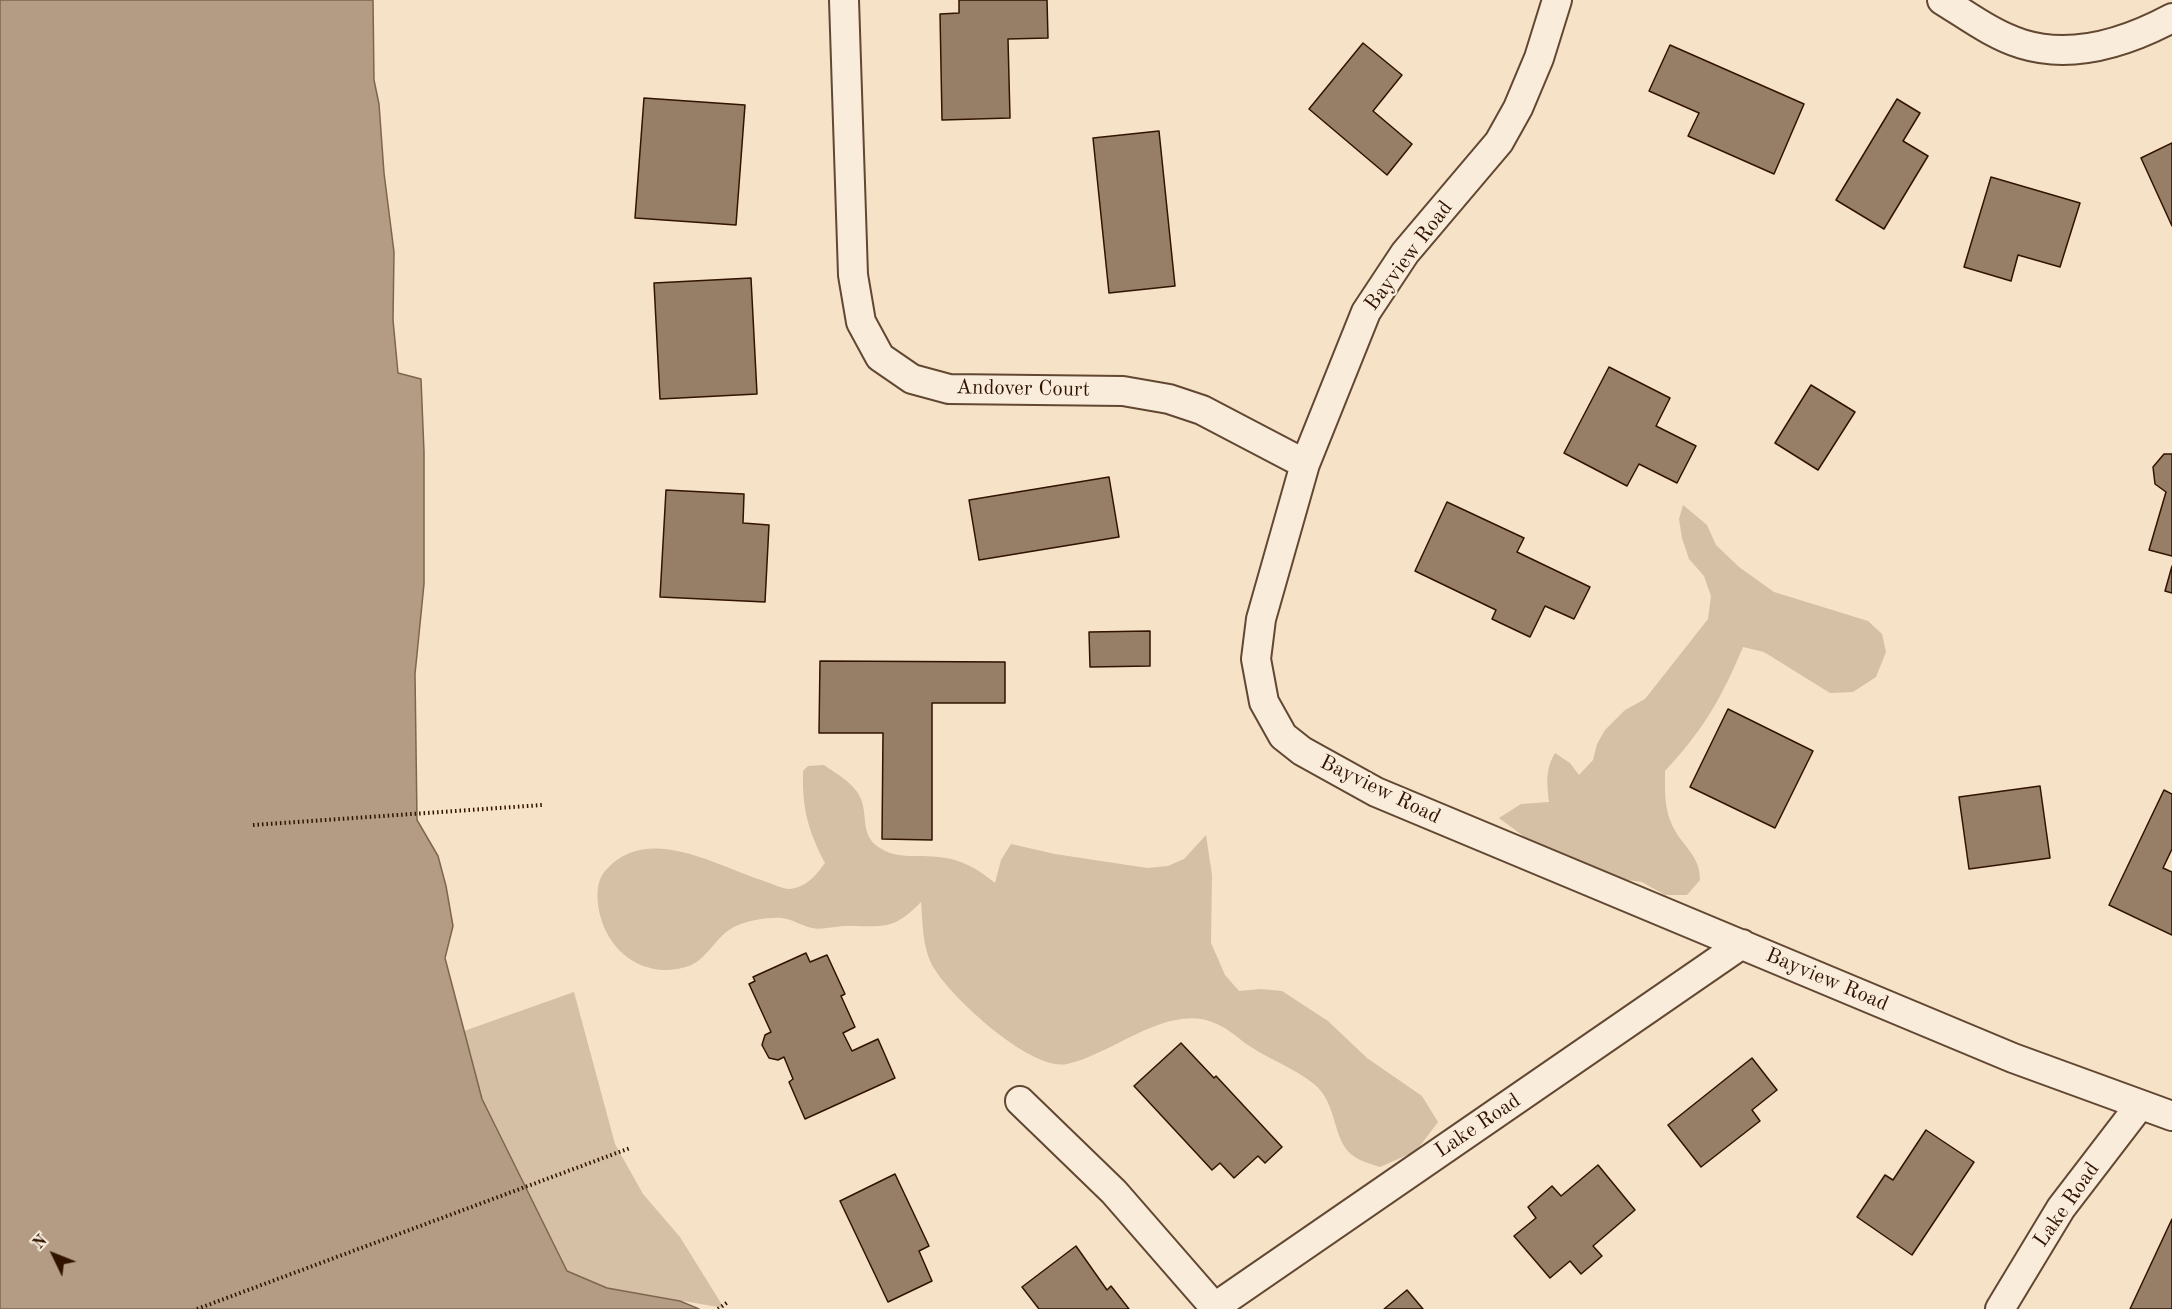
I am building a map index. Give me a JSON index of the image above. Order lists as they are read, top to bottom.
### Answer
{
  "streets": {
    "street": ["Bayview Road", "Andover Court", "Lake Road"]
  },
  "crossings": [
    ["Bayview Road", "Andover Court"],
    ["Bayview Road", "Lake Road"]
  ],
  "north": "top left"
}
